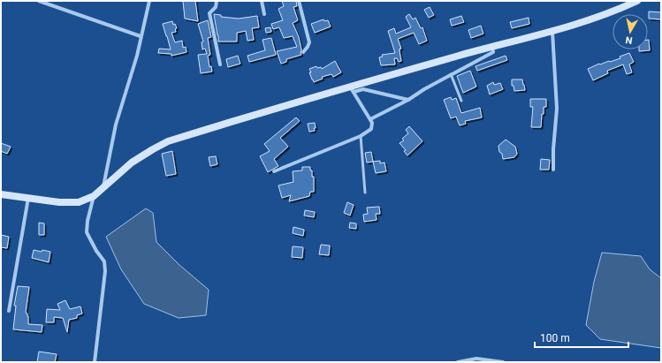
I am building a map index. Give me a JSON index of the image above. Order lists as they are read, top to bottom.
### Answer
{
  "scale_bar": "100 m",
  "north": "bottom"
}
